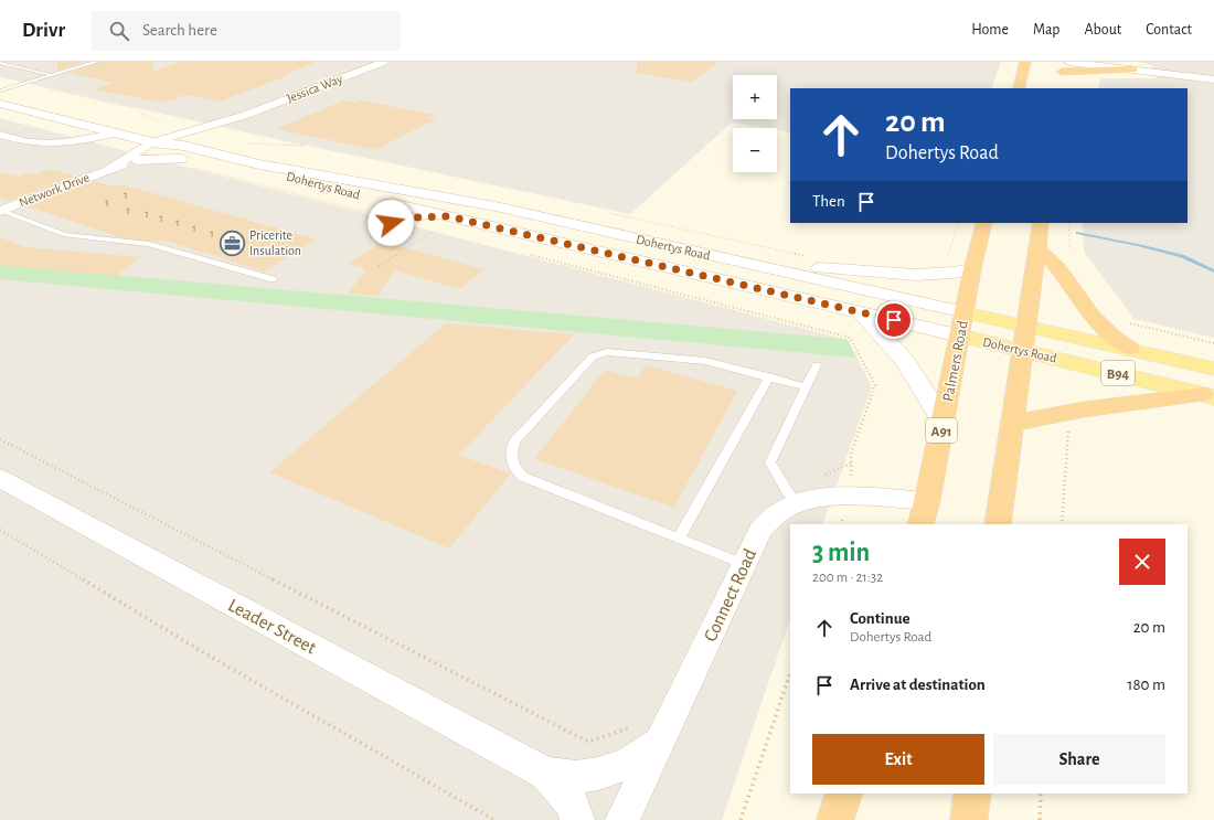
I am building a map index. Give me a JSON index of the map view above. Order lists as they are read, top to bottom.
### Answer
{
  "streets": {
    "highway": ["Palmers Road", "A91"],
    "main road": ["Dohertys Road", "B94"],
    "street": [
      "Jessica Way",
      "Network Drive",
      "Connect Road",
      "Leader Street"
    ]
  },
  "crossings": [
    ["Jessica Way", "Dohertys Road"],
    ["Jessica Way", "Network Drive"],
    ["Dohertys Road", "Network Drive"],
    ["Dohertys Road", "Palmers Road"],
    ["Palmers Road", "Connect Road"],
    ["Connect Road", "Leader Street"]
  ],
  "places": {
    "office": ["Pricerite Insulation"]
  },
  "house_numbers": [
    "1",
    "1",
    "1",
    "1",
    "1",
    "1",
    "1",
    "1"
  ],
  "page": {
    "header": "Drivr",
    "search": "Search here",
    "nav": [
      "Home",
      "Map",
      "About",
      "Contact"
    ],
    "map_buttons": ["+", "−"],
    "turn": ["20 m", "Dohertys Road"],
    "then": "Then",
    "heading": ["3 min", "200 m · 21:32"],
    "list": [
      {
        "name": "Continue",
        "note": "Dohertys Road",
        "value": "20 m"
      },
      {
        "name": "Arrive at destination",
        "value": "180 m"
      }
    ],
    "buttons": ["Exit", "Share"]
  }
}
